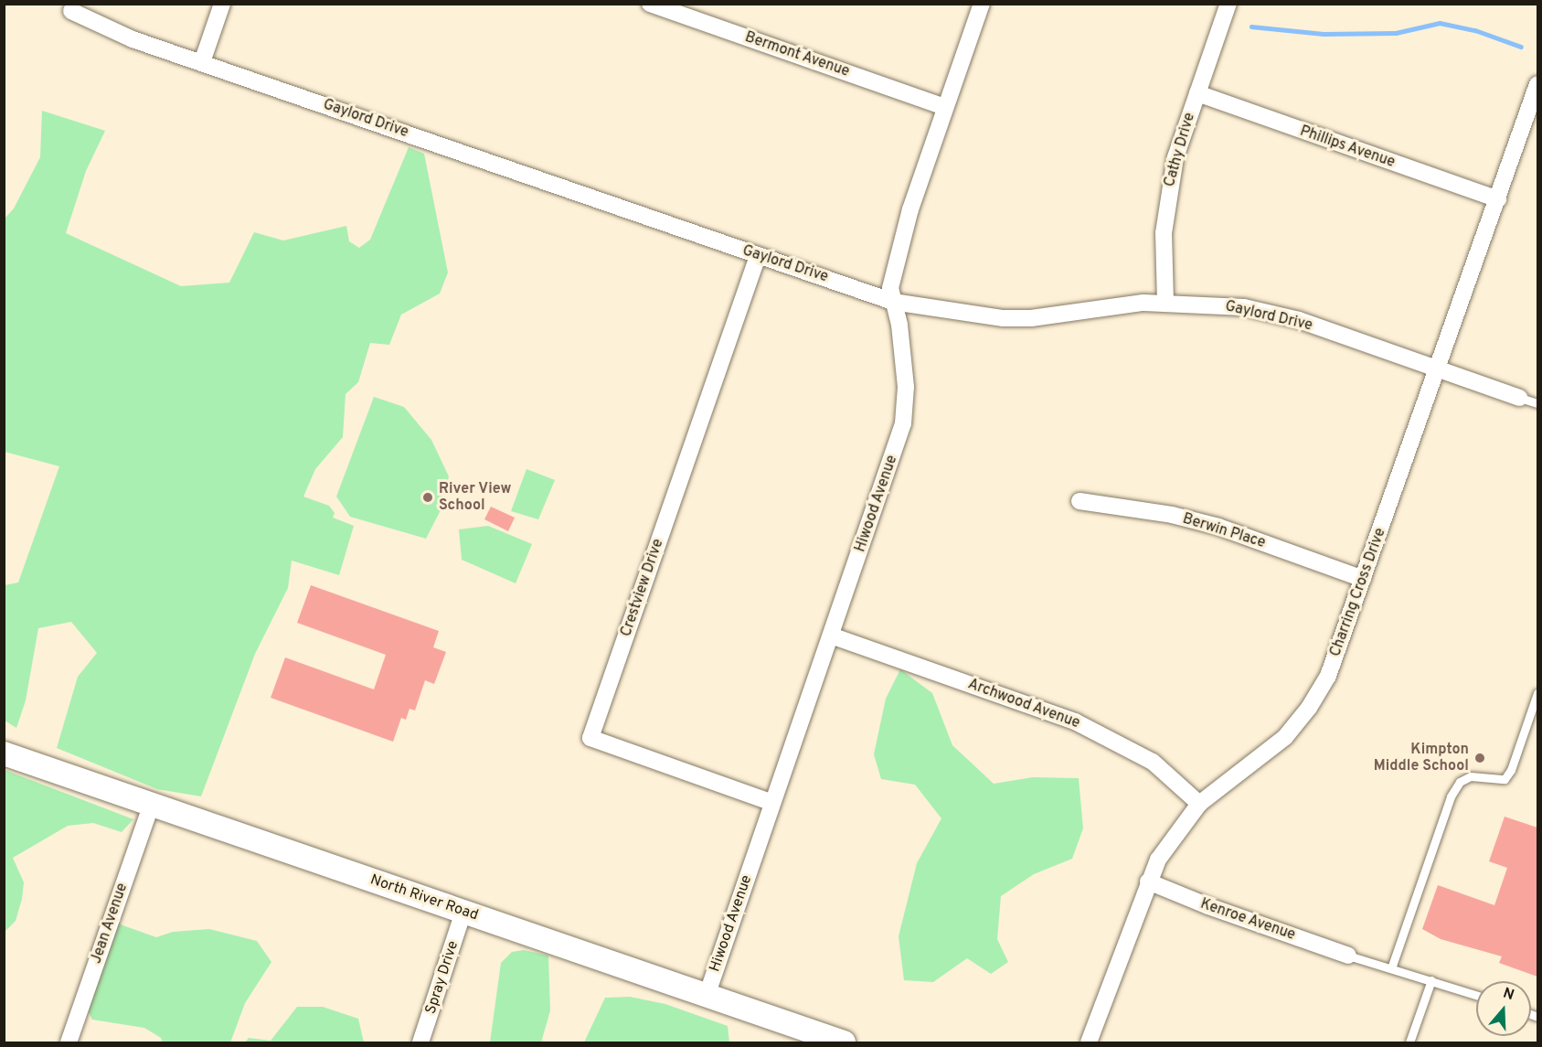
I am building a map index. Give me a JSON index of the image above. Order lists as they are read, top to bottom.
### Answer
{
  "streets": {
    "street": [
      "Bermont Avenue",
      "Gaylord Drive",
      "Phillips Avenue",
      "Cathy Drive",
      "Hiwood Avenue",
      "Berwin Place",
      "Crestview Drive",
      "Charring Cross Drive",
      "Archwood Avenue",
      "North River Road",
      "Kenroe Avenue",
      "Jean Avenue",
      "Spray Drive"
    ]
  },
  "crossings": [
    ["Bermont Avenue", "Hiwood Avenue"],
    ["Gaylord Drive", "Cathy Drive"],
    ["Gaylord Drive", "Hiwood Avenue"],
    ["Gaylord Drive", "Crestview Drive"],
    ["Gaylord Drive", "Charring Cross Drive"],
    ["Phillips Avenue", "Cathy Drive"],
    ["Phillips Avenue", "Charring Cross Drive"],
    ["Hiwood Avenue", "Crestview Drive"],
    ["Hiwood Avenue", "Archwood Avenue"],
    ["Hiwood Avenue", "North River Road"],
    ["Berwin Place", "Charring Cross Drive"],
    ["Charring Cross Drive", "Archwood Avenue"],
    ["Charring Cross Drive", "Kenroe Avenue"],
    ["North River Road", "Jean Avenue"],
    ["North River Road", "Spray Drive"]
  ],
  "places": ["River View School", "Kimpton Middle School"],
  "north": "top"
}
